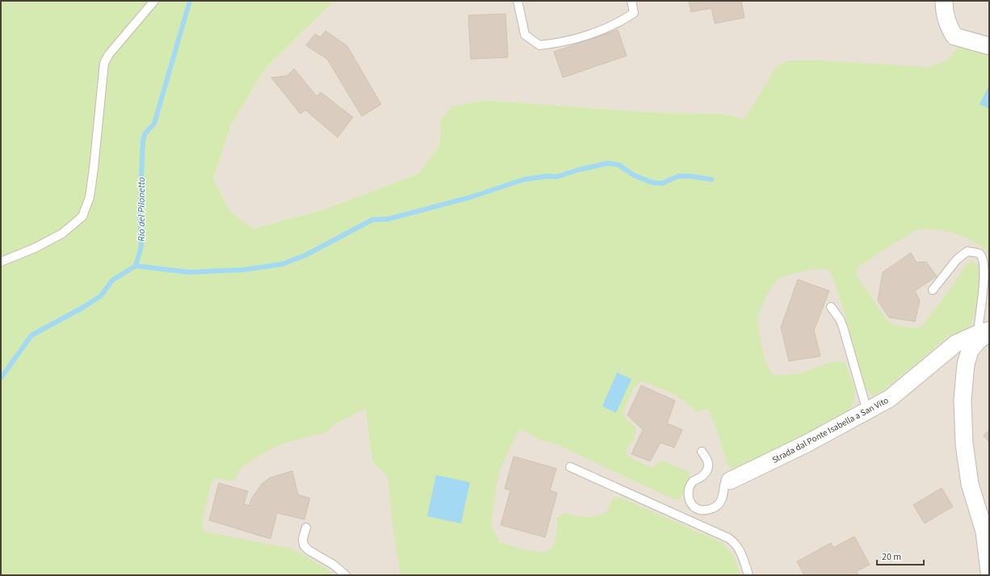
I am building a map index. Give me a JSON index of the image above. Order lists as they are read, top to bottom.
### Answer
{
  "streets": {
    "street": ["Strada dal Ponte Isabella a San Vito"]
  },
  "water": ["Rio del Pilonetto"],
  "scale_bar": "20 m"
}
